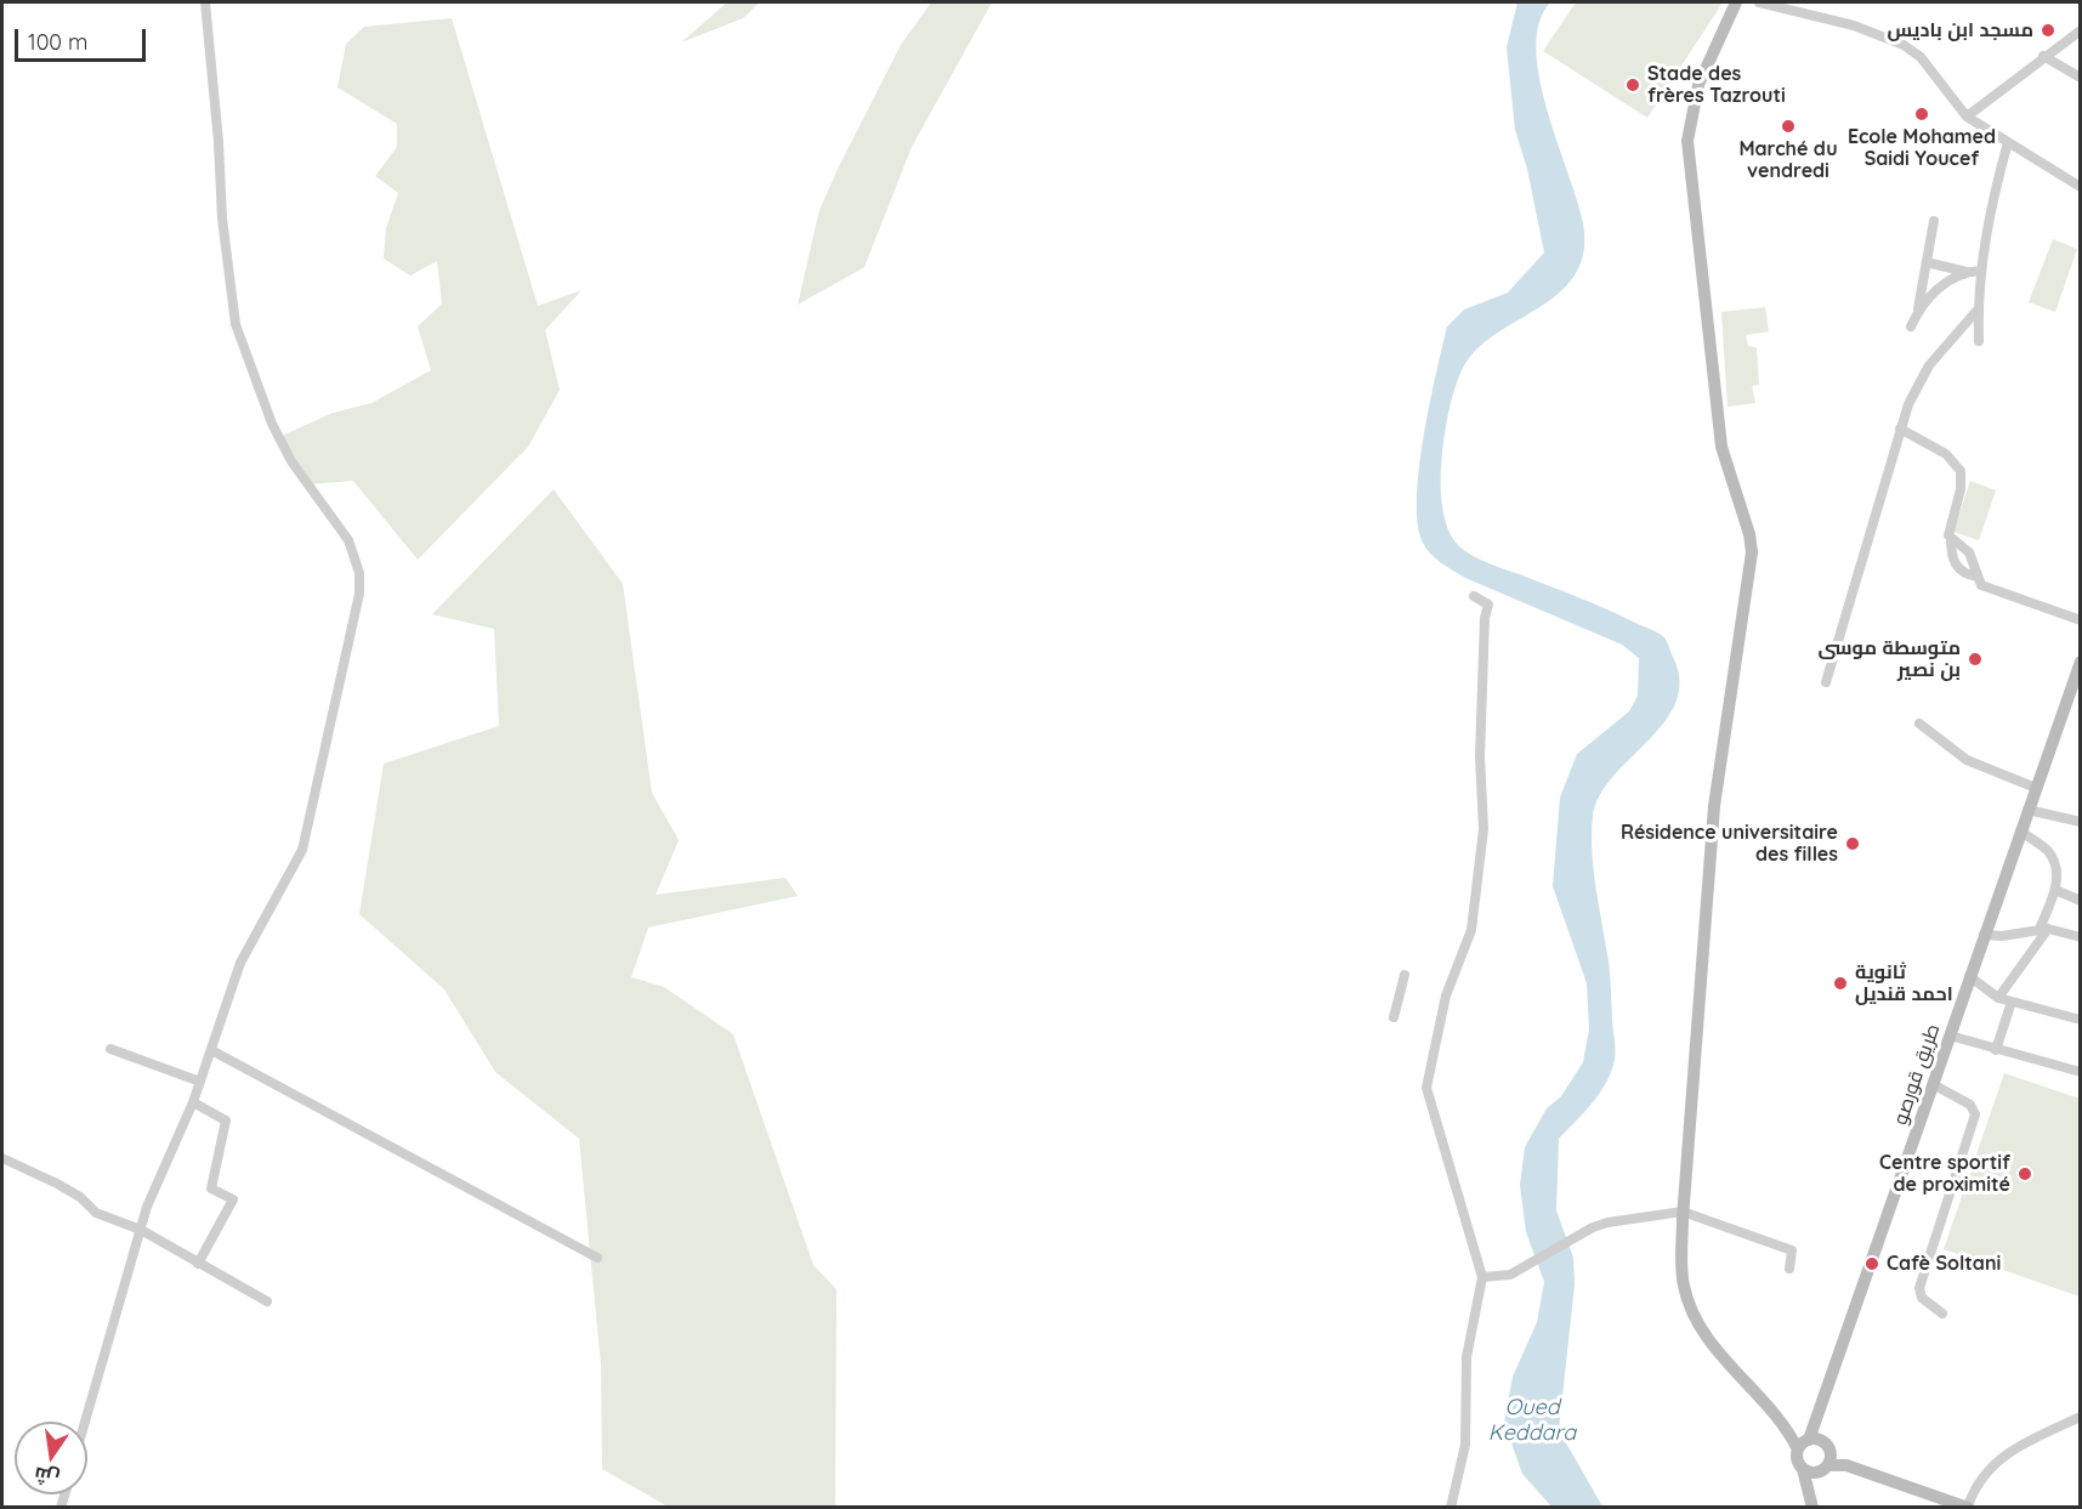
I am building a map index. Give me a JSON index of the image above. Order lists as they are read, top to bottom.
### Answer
{
  "streets": {
    "main road": ["طريق قورصو"]
  },
  "water": ["Oued Keddara"],
  "places": [
    "مسجد ابن باديس",
    "Stade des frères Tazrouti",
    "Ecole Mohamed Saidi Youcef",
    "Marché du vendredi",
    "متوسطة موسى بن نصير",
    "Résidence universitaire des filles",
    "ثانوية احمد قنديل",
    "Centre sportif de proximité",
    "Cafè Soltani"
  ],
  "scale_bar": "100 m",
  "north": "bottom"
}
